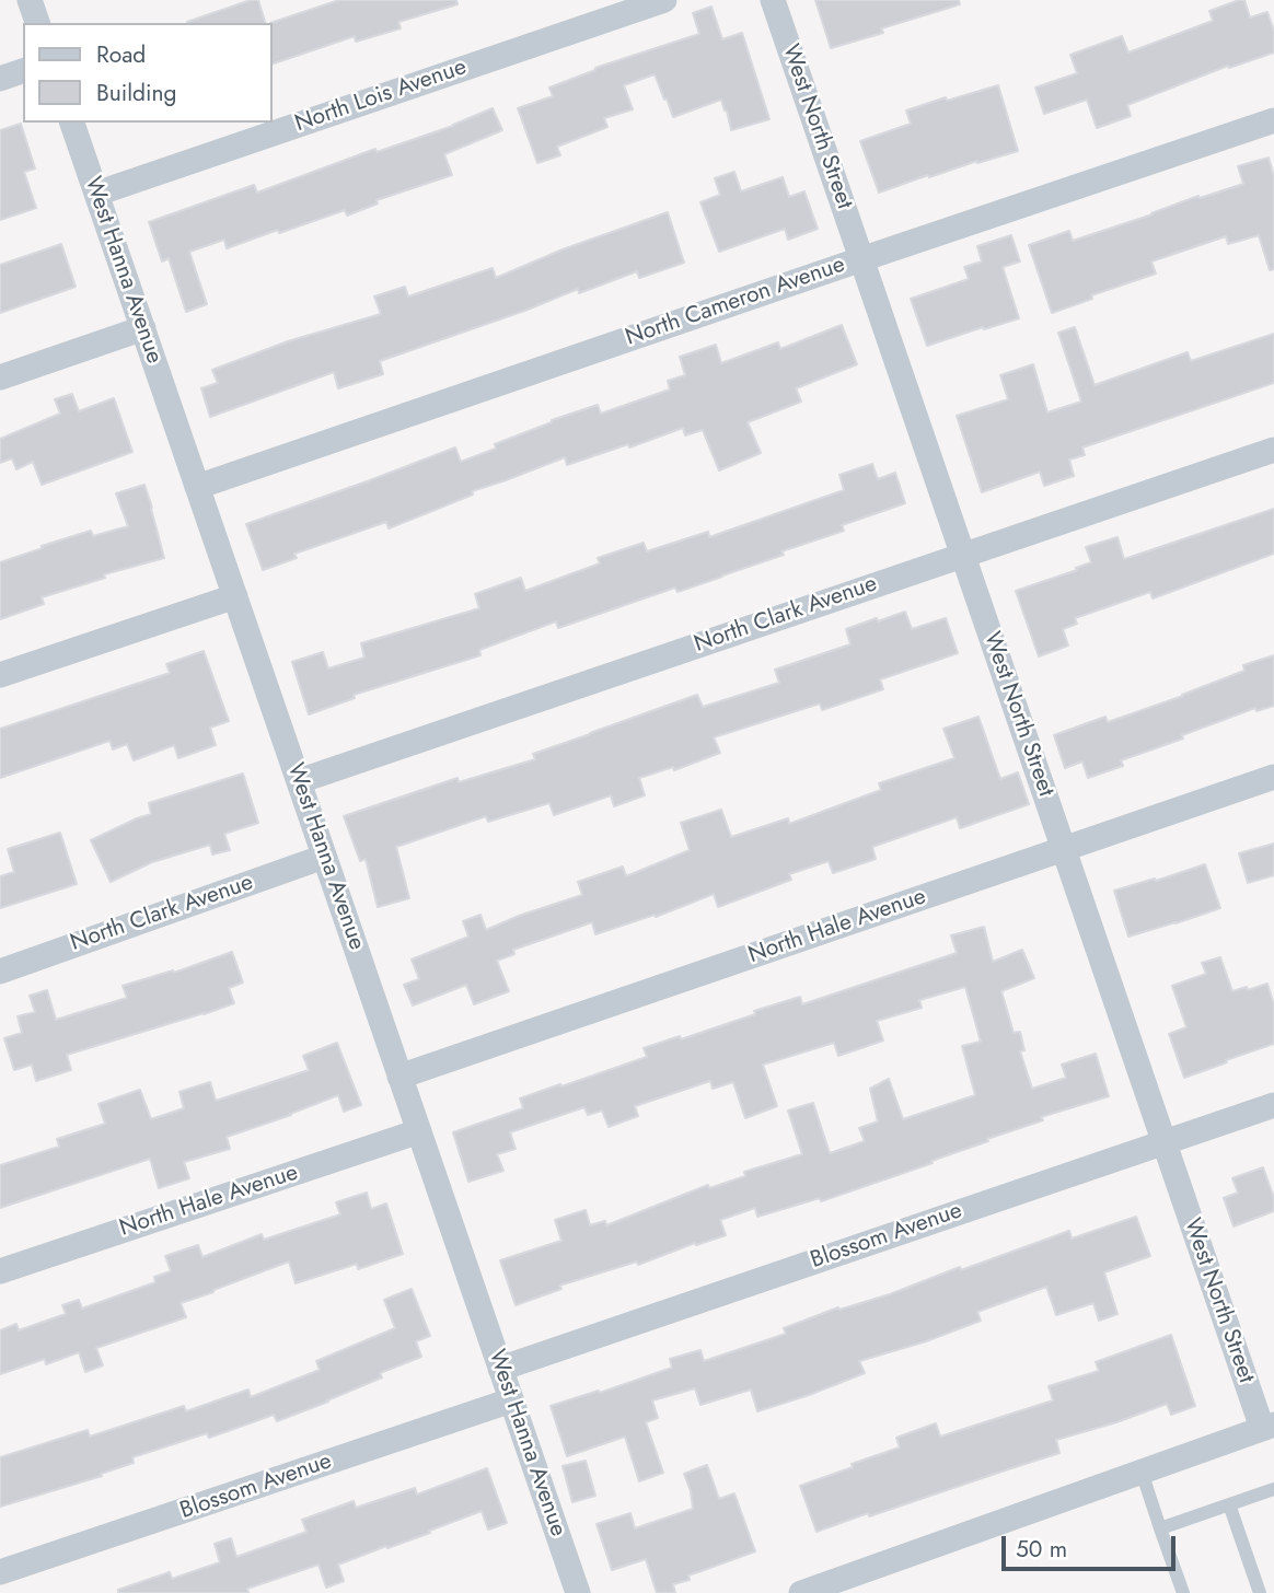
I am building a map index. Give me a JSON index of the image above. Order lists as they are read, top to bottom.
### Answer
{
  "streets": {
    "street": [
      "North Lois Avenue",
      "West North Street",
      "West Hanna Avenue",
      "North Cameron Avenue",
      "North Clark Avenue",
      "North Hale Avenue",
      "Blossom Avenue"
    ]
  },
  "crossings": [
    ["North Lois Avenue", "West Hanna Avenue"],
    ["West North Street", "North Cameron Avenue"],
    ["West North Street", "North Clark Avenue"],
    ["West North Street", "North Hale Avenue"],
    ["West North Street", "Blossom Avenue"],
    ["West Hanna Avenue", "North Cameron Avenue"],
    ["West Hanna Avenue", "North Clark Avenue"],
    ["West Hanna Avenue", "North Hale Avenue"],
    ["West Hanna Avenue", "Blossom Avenue"]
  ],
  "legend": ["Road", "Building"],
  "scale_bar": "50 m"
}
